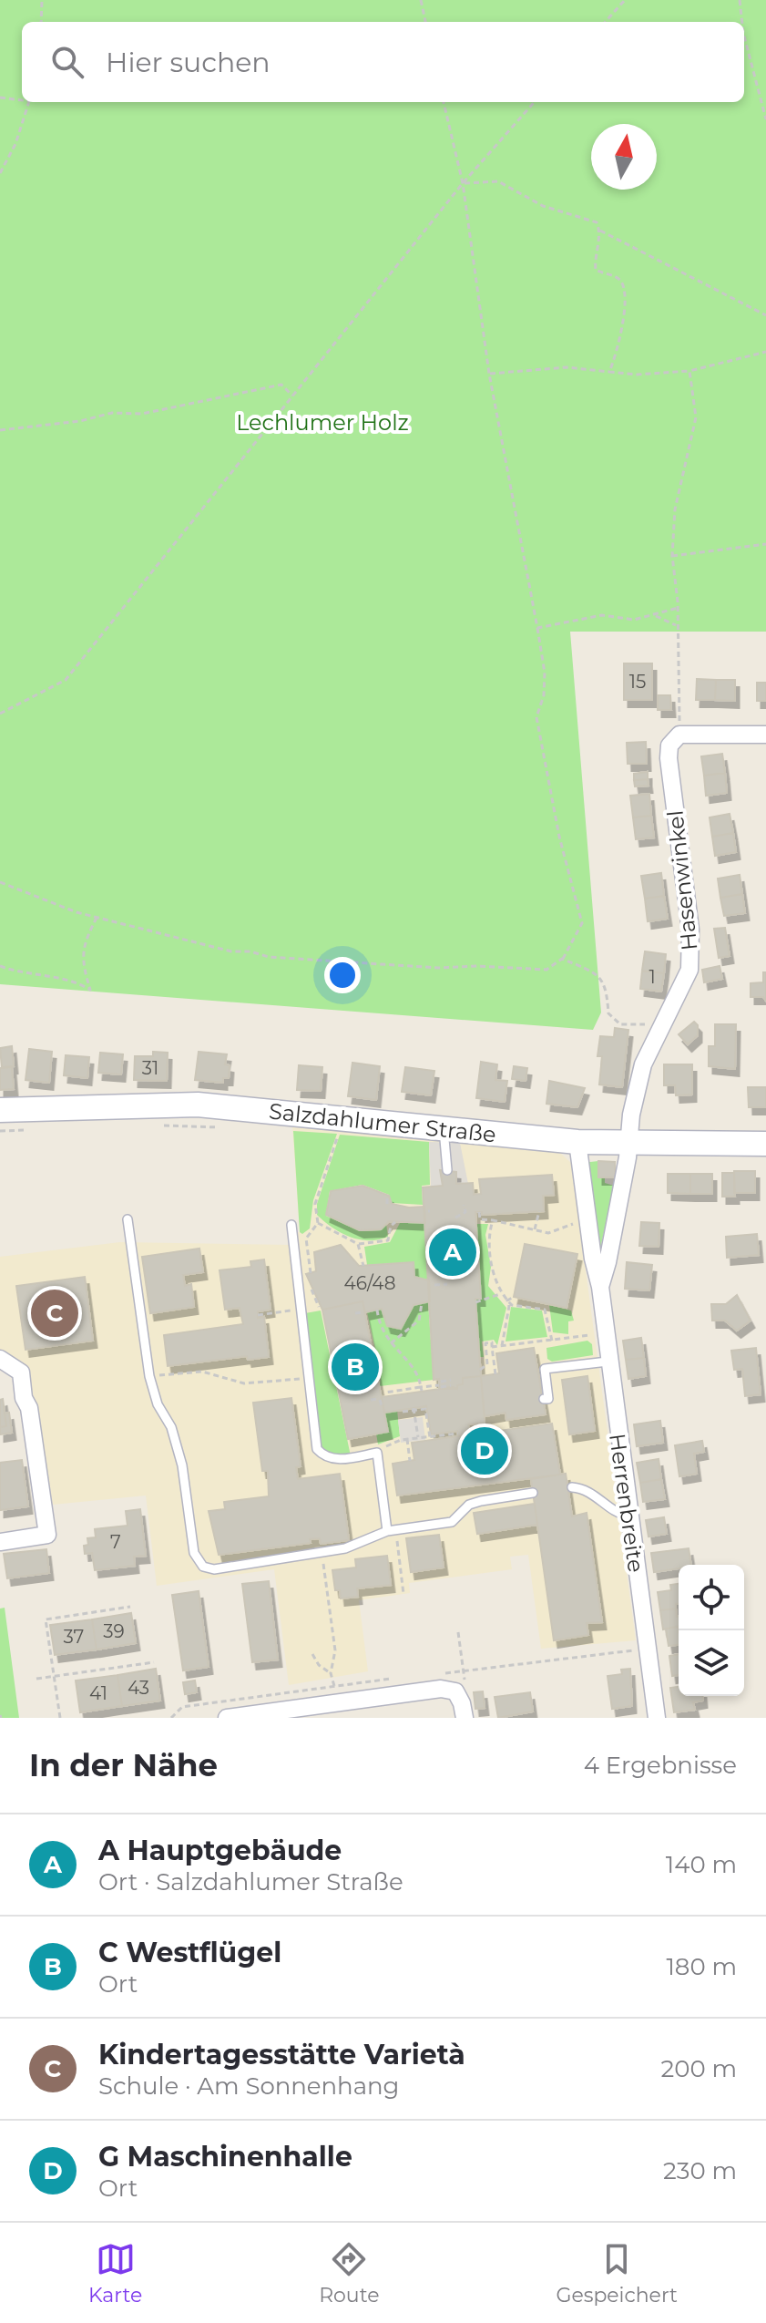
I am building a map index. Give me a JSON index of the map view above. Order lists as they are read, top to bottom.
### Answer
{
  "streets": {
    "main road": ["Salzdahlumer Straße"],
    "street": ["Hasenwinkel", "Herrenbreite"]
  },
  "crossings": [
    ["Hasenwinkel", "Salzdahlumer Straße"],
    ["Hasenwinkel", "Herrenbreite"],
    ["Salzdahlumer Straße", "Herrenbreite"]
  ],
  "parks": ["Lechlumer Holz"],
  "house_numbers": [
    "15",
    "1",
    "31",
    "46/48",
    "7",
    "39",
    "37",
    "43",
    "41"
  ],
  "north": "top",
  "page": {
    "search": "Hier suchen",
    "pins": [
      "A",
      "C",
      "B",
      "D"
    ],
    "heading": ["In der Nähe", "4 Ergebnisse"],
    "list": [
      {
        "mark": "A",
        "name": "A Hauptgebäude",
        "note": "Ort · Salzdahlumer Straße",
        "value": "140 m"
      },
      {
        "mark": "B",
        "name": "C Westflügel",
        "note": "Ort",
        "value": "180 m"
      },
      {
        "mark": "C",
        "name": "Kindertagesstätte Varietà",
        "note": "Schule · Am Sonnenhang",
        "value": "200 m"
      },
      {
        "mark": "D",
        "name": "G Maschinenhalle",
        "note": "Ort",
        "value": "230 m"
      }
    ],
    "nav": ["Karte", "Route", "Gespeichert"]
  }
}
